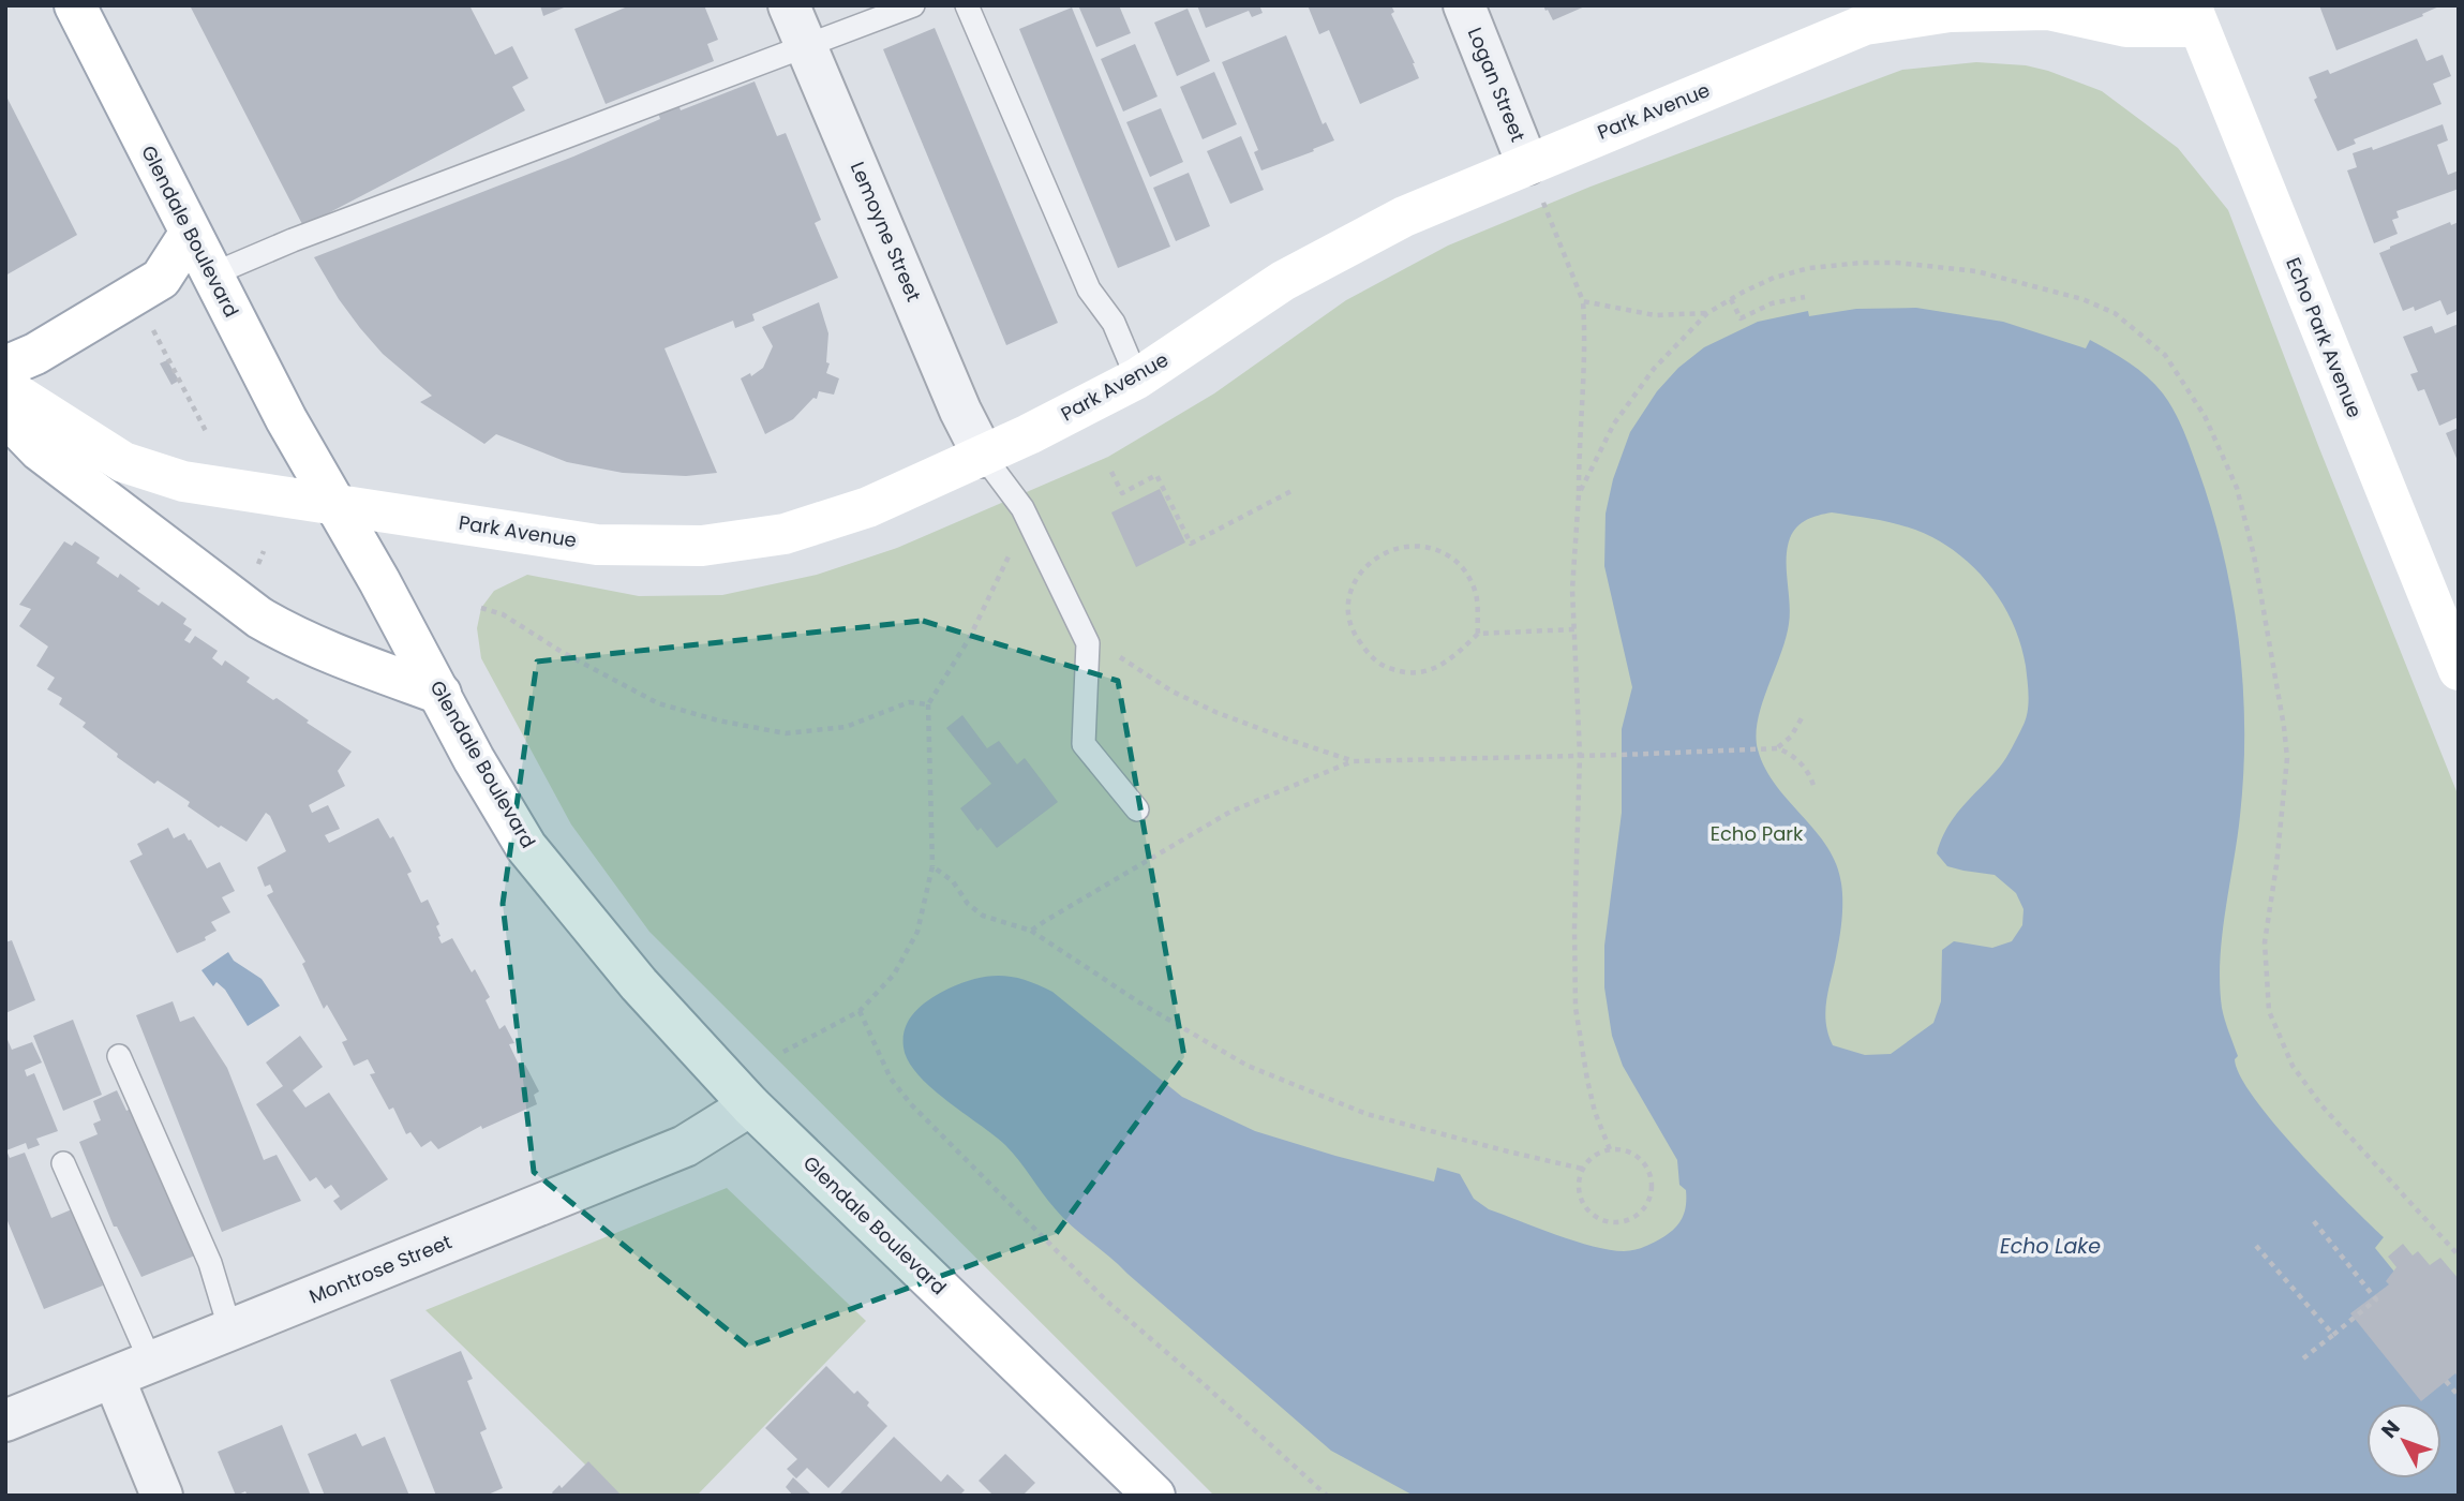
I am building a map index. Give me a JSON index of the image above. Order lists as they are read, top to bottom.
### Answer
{
  "streets": {
    "street": [
      "Logan Street",
      "Park Avenue",
      "Glendale Boulevard",
      "Lemoyne Street",
      "Echo Park Avenue",
      "Montrose Street"
    ]
  },
  "crossings": [
    ["Logan Street", "Park Avenue"],
    ["Park Avenue", "Glendale Boulevard"],
    ["Park Avenue", "Lemoyne Street"],
    ["Park Avenue", "Echo Park Avenue"],
    ["Glendale Boulevard", "Montrose Street"]
  ],
  "water": ["Echo Lake"],
  "parks": ["Echo Park"],
  "north": "top left"
}
